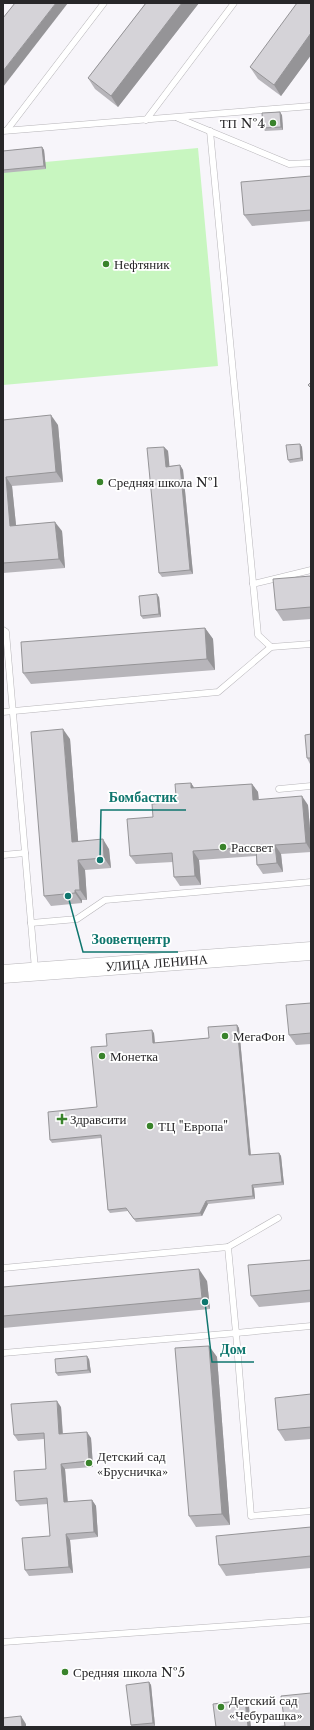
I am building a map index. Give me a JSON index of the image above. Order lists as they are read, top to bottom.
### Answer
{
  "streets": {
    "main road": ["УЛИЦА ЛЕНИНА"]
  },
  "places": {
    "other": [
      "ТП №4",
      "Нефтяник",
      "Средняя школа №1",
      "Рассвет",
      "Бомбастик",
      "Зооветцентр",
      "МегаФон",
      "Монетка",
      "ТЦ \"Европа\"",
      "Дом",
      "Детский сад «Брусничка»",
      "Средняя школа №5",
      "Детский сад «Чебурашка»"
    ],
    "health": ["Здравсити"]
  }
}
